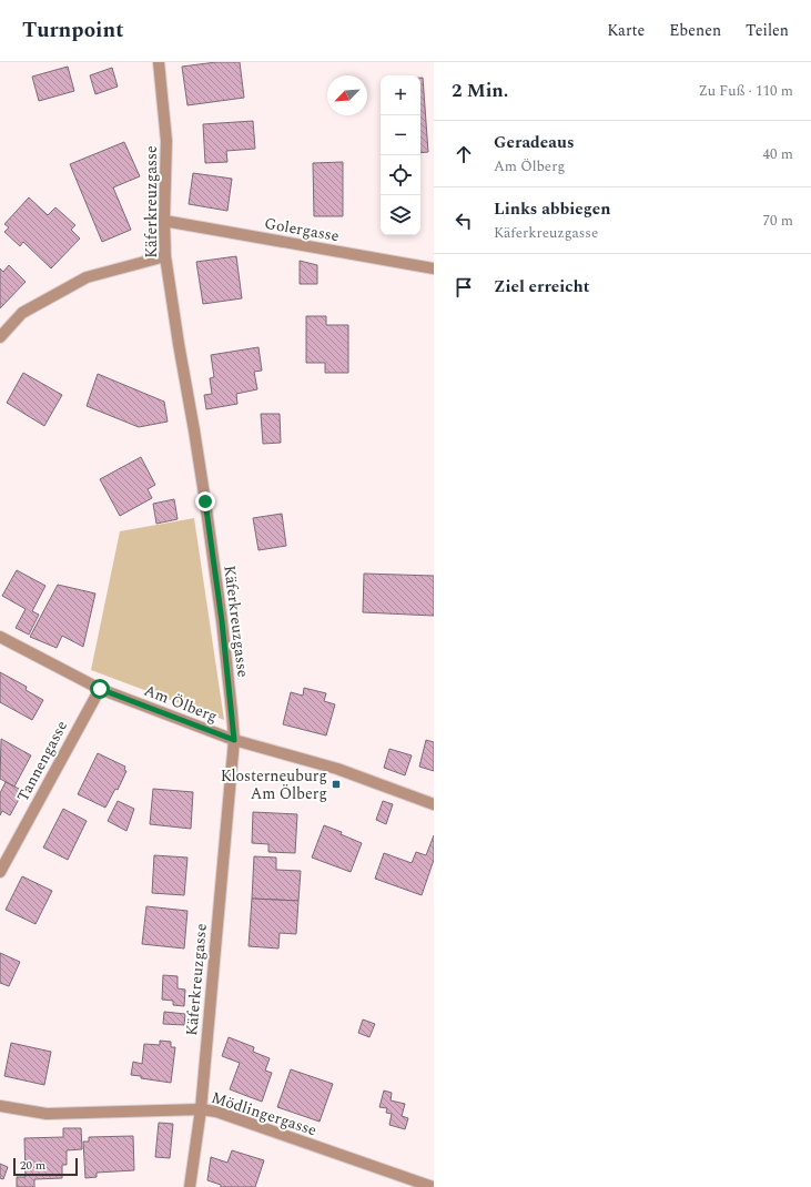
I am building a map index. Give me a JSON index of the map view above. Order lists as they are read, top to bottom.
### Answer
{
  "streets": {
    "street": [
      "Käferkreuzgasse",
      "Golergasse",
      "Am Ölberg",
      "Tannengasse",
      "Mödlingergasse"
    ]
  },
  "crossings": [
    ["Käferkreuzgasse", "Golergasse"],
    ["Käferkreuzgasse", "Am Ölberg"],
    ["Käferkreuzgasse", "Mödlingergasse"],
    ["Am Ölberg", "Tannengasse"]
  ],
  "places": {
    "transit": ["Klosterneuburg Am Ölberg"]
  },
  "scale_bar": "20 m",
  "north": "bottom left",
  "page": {
    "header": "Turnpoint",
    "nav": ["Karte", "Ebenen", "Teilen"],
    "heading": ["2 Min.", "Zu Fuß · 110 m"],
    "map_buttons": ["+", "−"],
    "list": [
      ["Geradeaus", "Am Ölberg", "40 m"],
      ["Links abbiegen", "Käferkreuzgasse", "70 m"],
      "Ziel erreicht"
    ],
    "scale": "20 m"
  }
}
